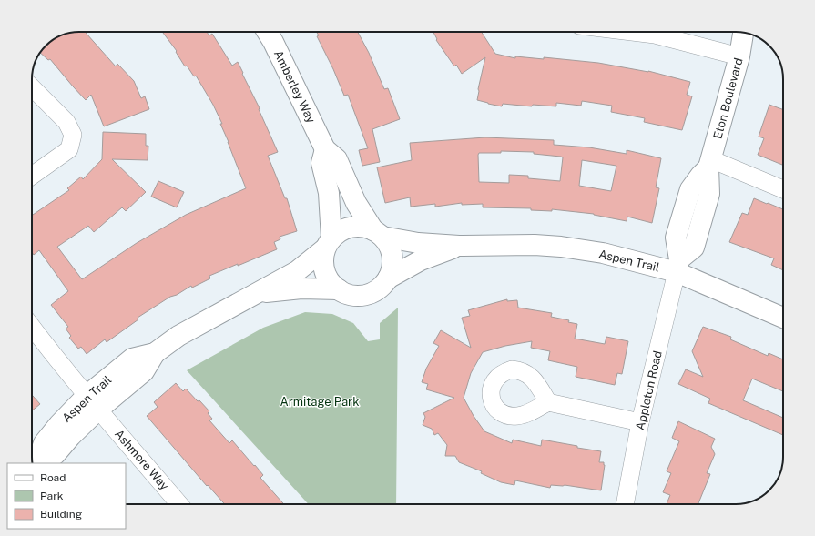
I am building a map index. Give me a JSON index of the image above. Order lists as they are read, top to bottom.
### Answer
{
  "streets": {
    "street": [
      "Amberley Way",
      "Eton Boulevard",
      "Aspen Trail",
      "Appleton Road",
      "Ashmore Way"
    ]
  },
  "crossings": [
    ["Amberley Way", "Aspen Trail"],
    ["Eton Boulevard", "Aspen Trail"],
    ["Eton Boulevard", "Appleton Road"],
    ["Aspen Trail", "Appleton Road"],
    ["Aspen Trail", "Ashmore Way"]
  ],
  "parks": ["Armitage Park"],
  "legend": ["Road", "Park", "Building"]
}
